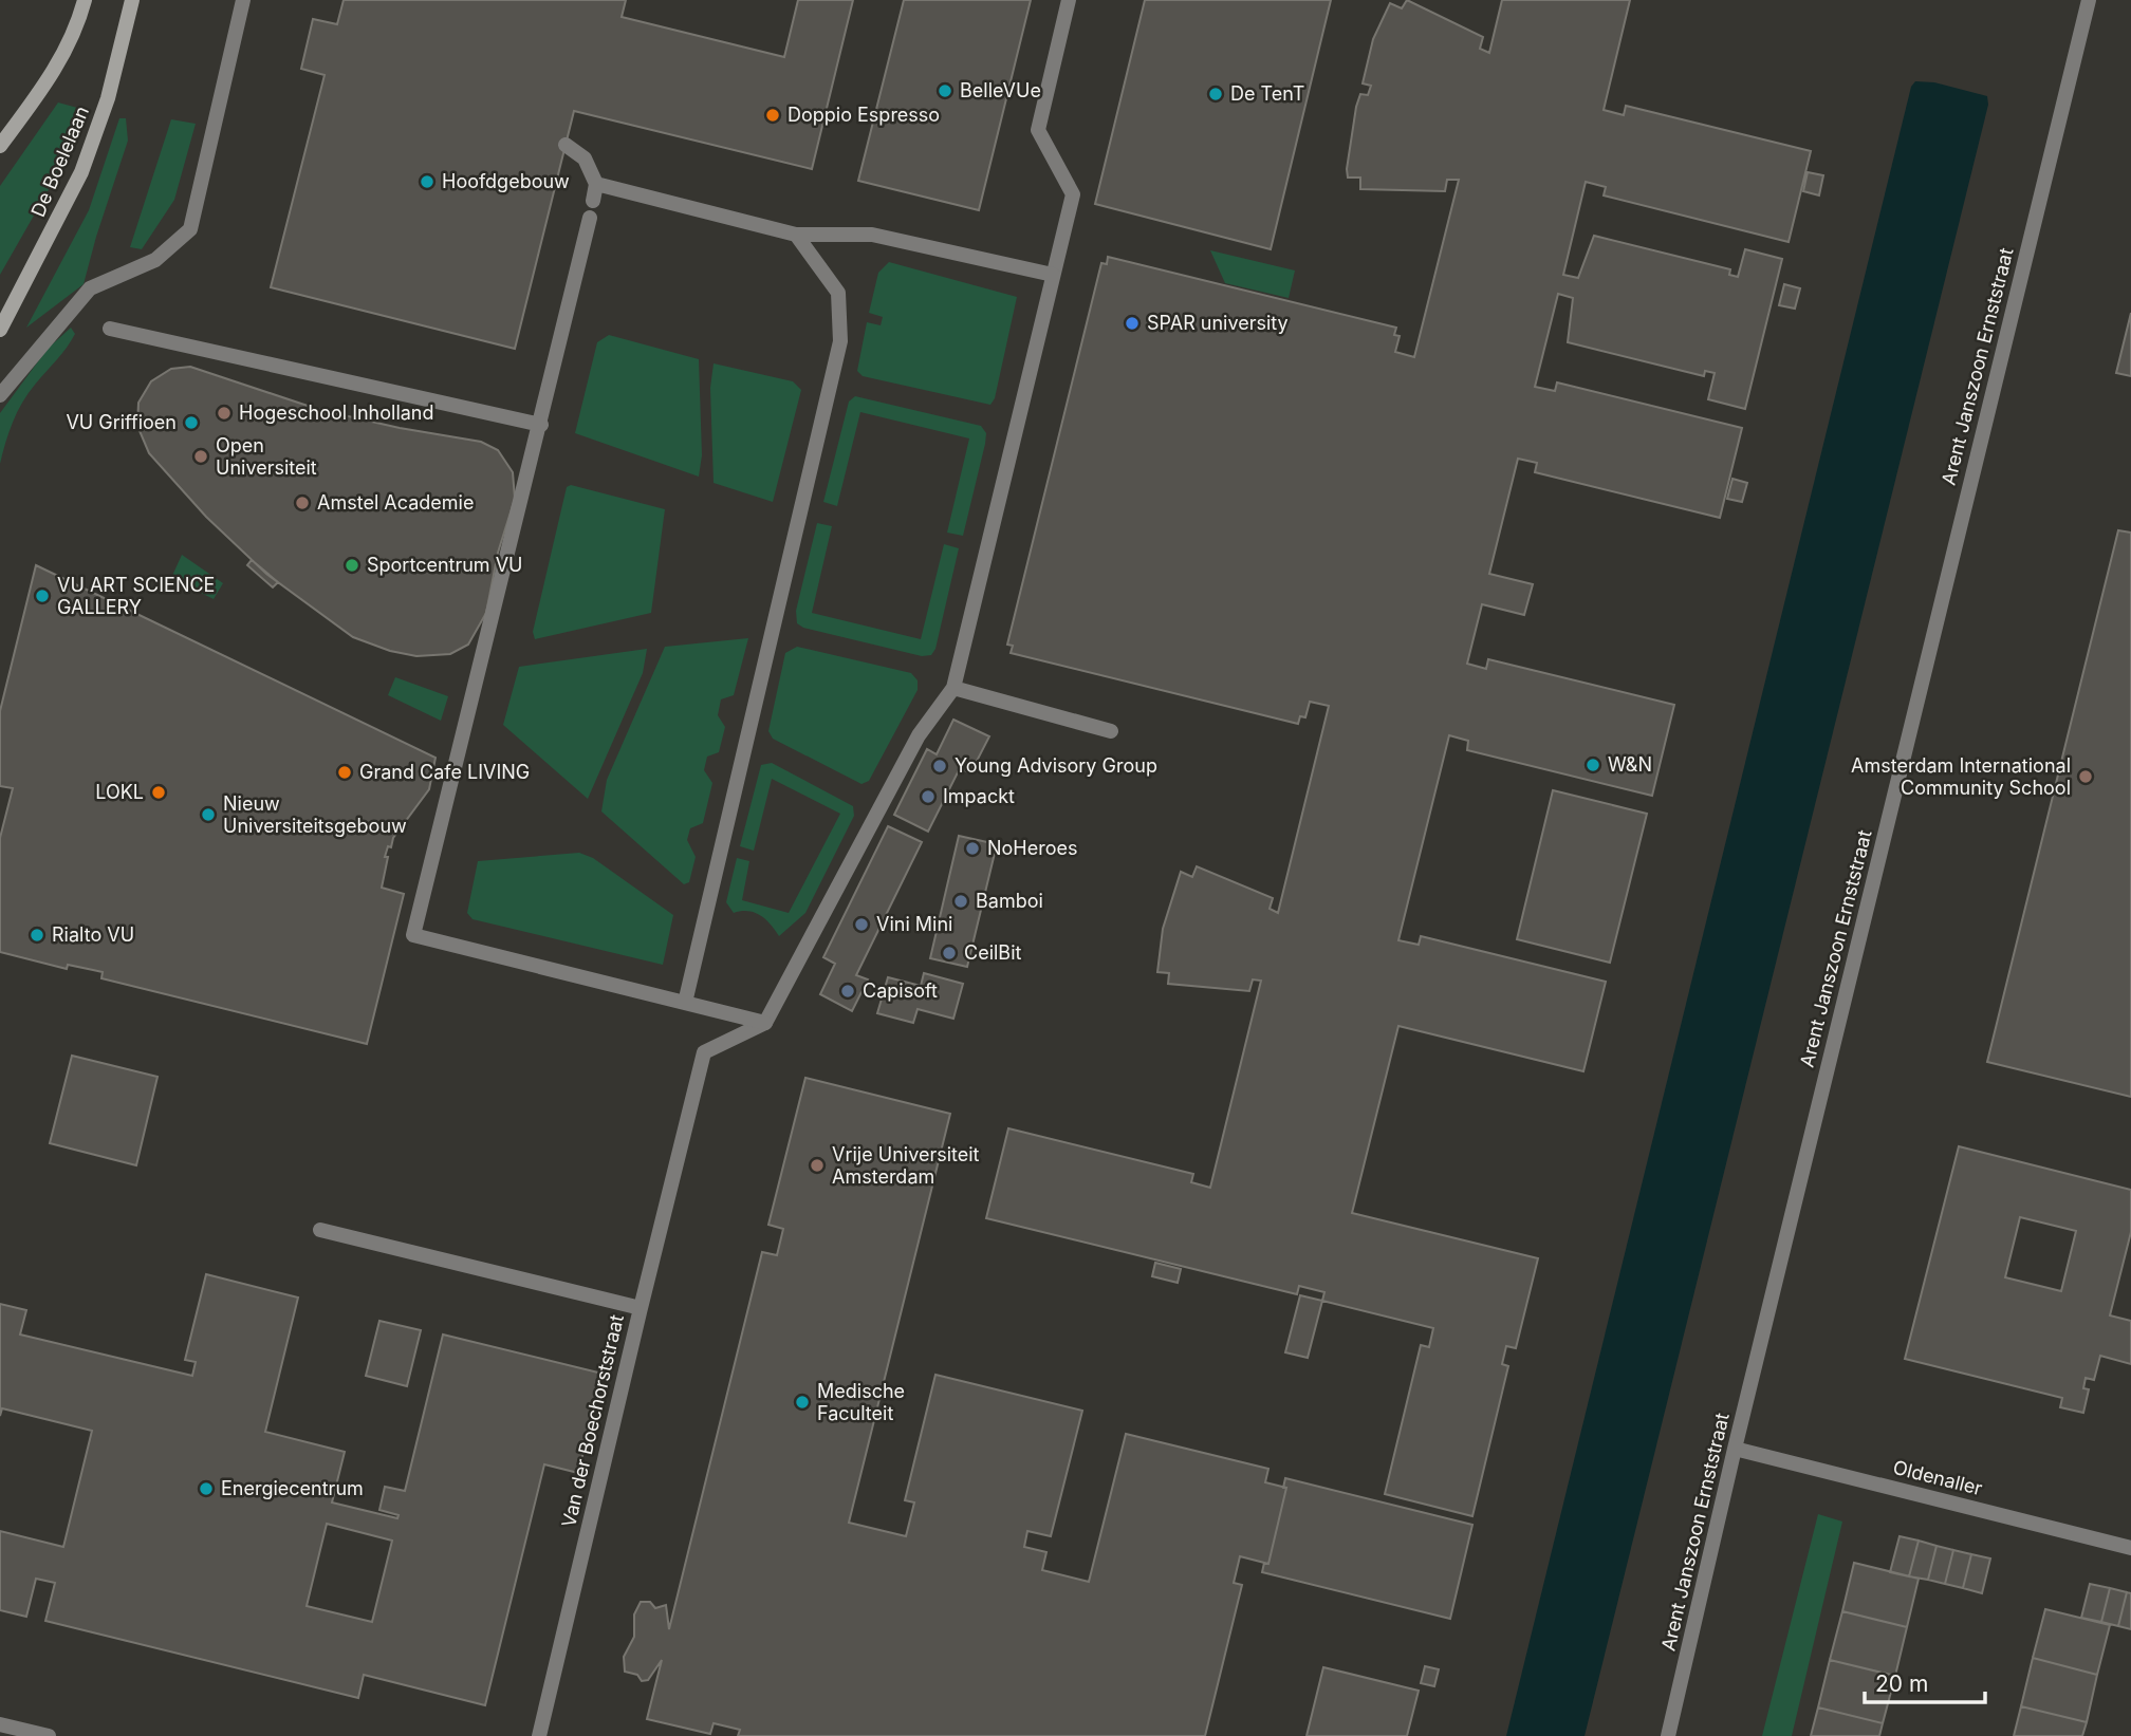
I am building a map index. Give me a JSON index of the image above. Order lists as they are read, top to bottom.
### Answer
{
  "streets": {
    "main road": ["De Boelelaan"],
    "street": ["Arent Janszoon Ernststraat", "Van der Boechorststraat", "Oldenaller"]
  },
  "crossings": [
    ["Arent Janszoon Ernststraat", "Oldenaller"]
  ],
  "places": [
    "BelleVUe",
    "De TenT",
    "Doppio Espresso",
    "Hoofdgebouw",
    "SPAR university",
    "Hogeschool Inholland",
    "VU Griffioen",
    "Open Universiteit",
    "Amstel Academie",
    "Sportcentrum VU",
    "VU ART SCIENCE GALLERY",
    "W&N",
    "Young Advisory Group",
    "Grand Cafe LIVING",
    "Amsterdam International Community School",
    "LOKL",
    "Impackt",
    "Nieuw Universiteitsgebouw",
    "NoHeroes",
    "Bamboi",
    "Vini Mini",
    "Rialto VU",
    "CeilBit",
    "Capisoft",
    "Vrije Universiteit Amsterdam",
    "Medische Faculteit",
    "Energiecentrum"
  ],
  "scale_bar": "20 m"
}
